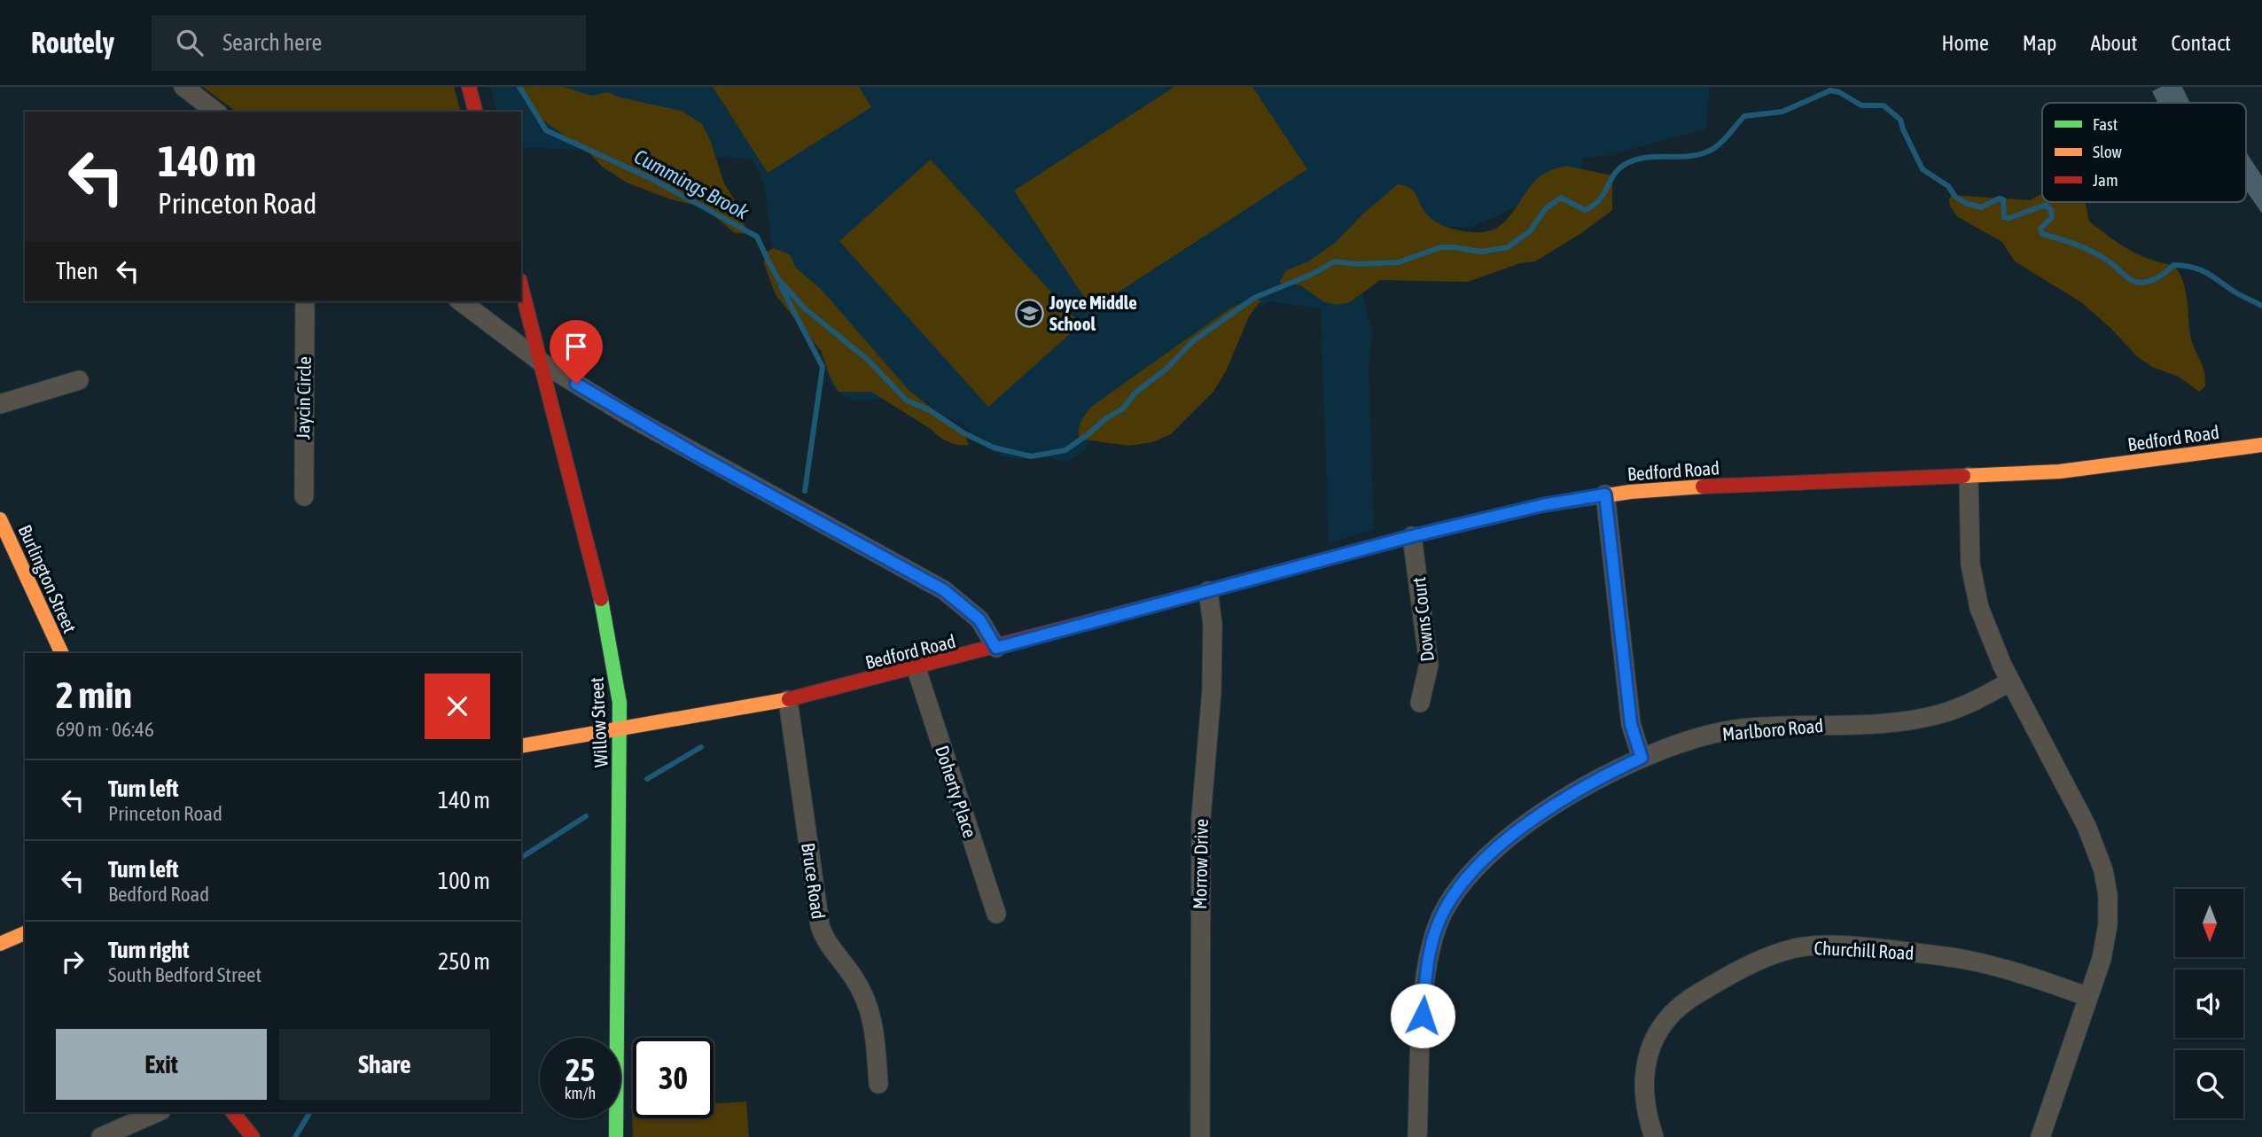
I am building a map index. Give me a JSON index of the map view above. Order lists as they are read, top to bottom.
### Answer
{
  "streets": {
    "street": [
      "Jaycin Circle",
      "Bedford Road",
      "Burlington Street",
      "Downs Court",
      "Willow Street",
      "Marlboro Road",
      "Doherty Place",
      "Morrow Drive",
      "Bruce Road",
      "Churchill Road"
    ]
  },
  "crossings": [
    ["Bedford Road", "Downs Court"],
    ["Bedford Road", "Willow Street"],
    ["Bedford Road", "Doherty Place"],
    ["Bedford Road", "Morrow Drive"],
    ["Bedford Road", "Bruce Road"]
  ],
  "water": ["Cummings Brook"],
  "places": {
    "school or university": ["Joyce Middle School"]
  },
  "legend": ["Fast", "Slow", "Jam"],
  "north": "bottom",
  "page": {
    "header": "Routely",
    "search": "Search here",
    "nav": [
      "Home",
      "Map",
      "About",
      "Contact"
    ],
    "turn": ["140 m", "Princeton Road"],
    "then": "Then",
    "heading": ["2 min", "690 m · 06:46"],
    "list": [
      {
        "name": "Turn left",
        "note": "Princeton Road",
        "value": "140 m"
      },
      {
        "name": "Turn left",
        "note": "Bedford Road",
        "value": "100 m"
      },
      {
        "name": "Turn right",
        "note": "South Bedford Street",
        "value": "250 m"
      }
    ],
    "buttons": ["Exit", "Share"],
    "speed": "25 km/h",
    "limit": "30"
  }
}
